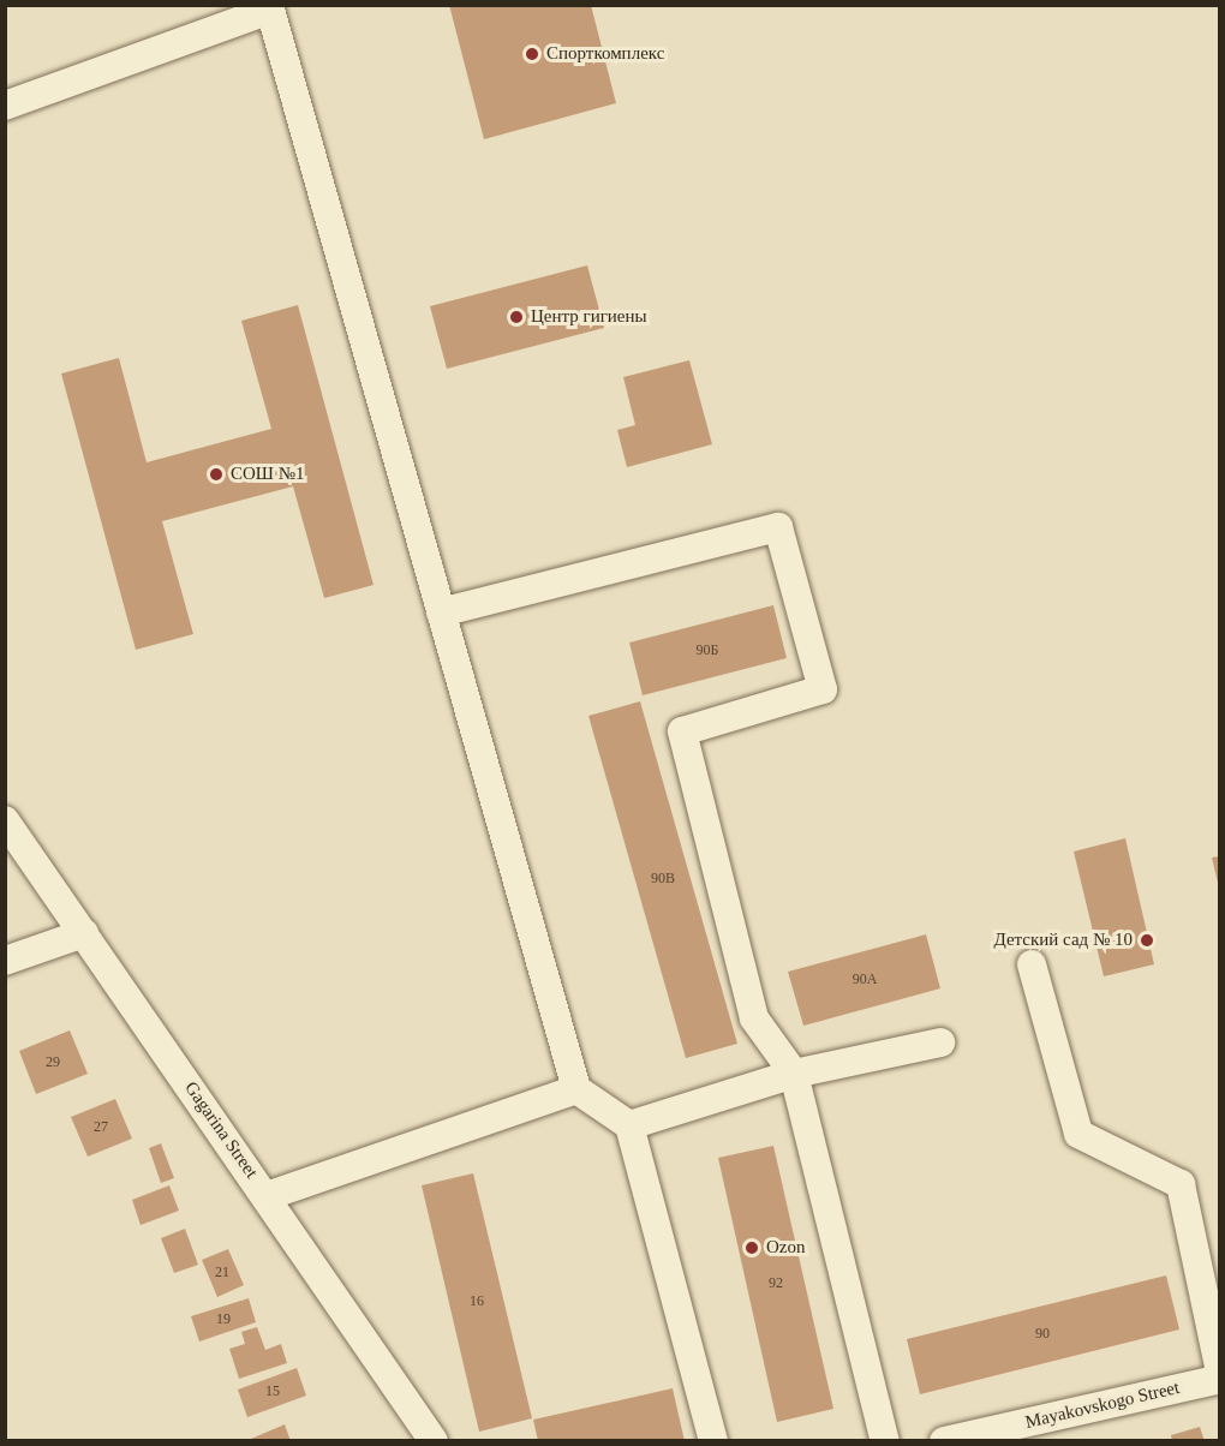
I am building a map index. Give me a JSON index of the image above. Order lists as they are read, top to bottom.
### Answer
{
  "streets": {
    "street": ["Gagarina Street", "Mayakovskogo Street"]
  },
  "places": [
    "Спорткомплекс",
    "Центр гигиены",
    "СОШ №1",
    "Детский сад № 10",
    "Ozon"
  ],
  "house_numbers": [
    "90Б",
    "90В",
    "90А",
    "29",
    "27",
    "21",
    "92",
    "16",
    "19",
    "90",
    "15"
  ]
}
